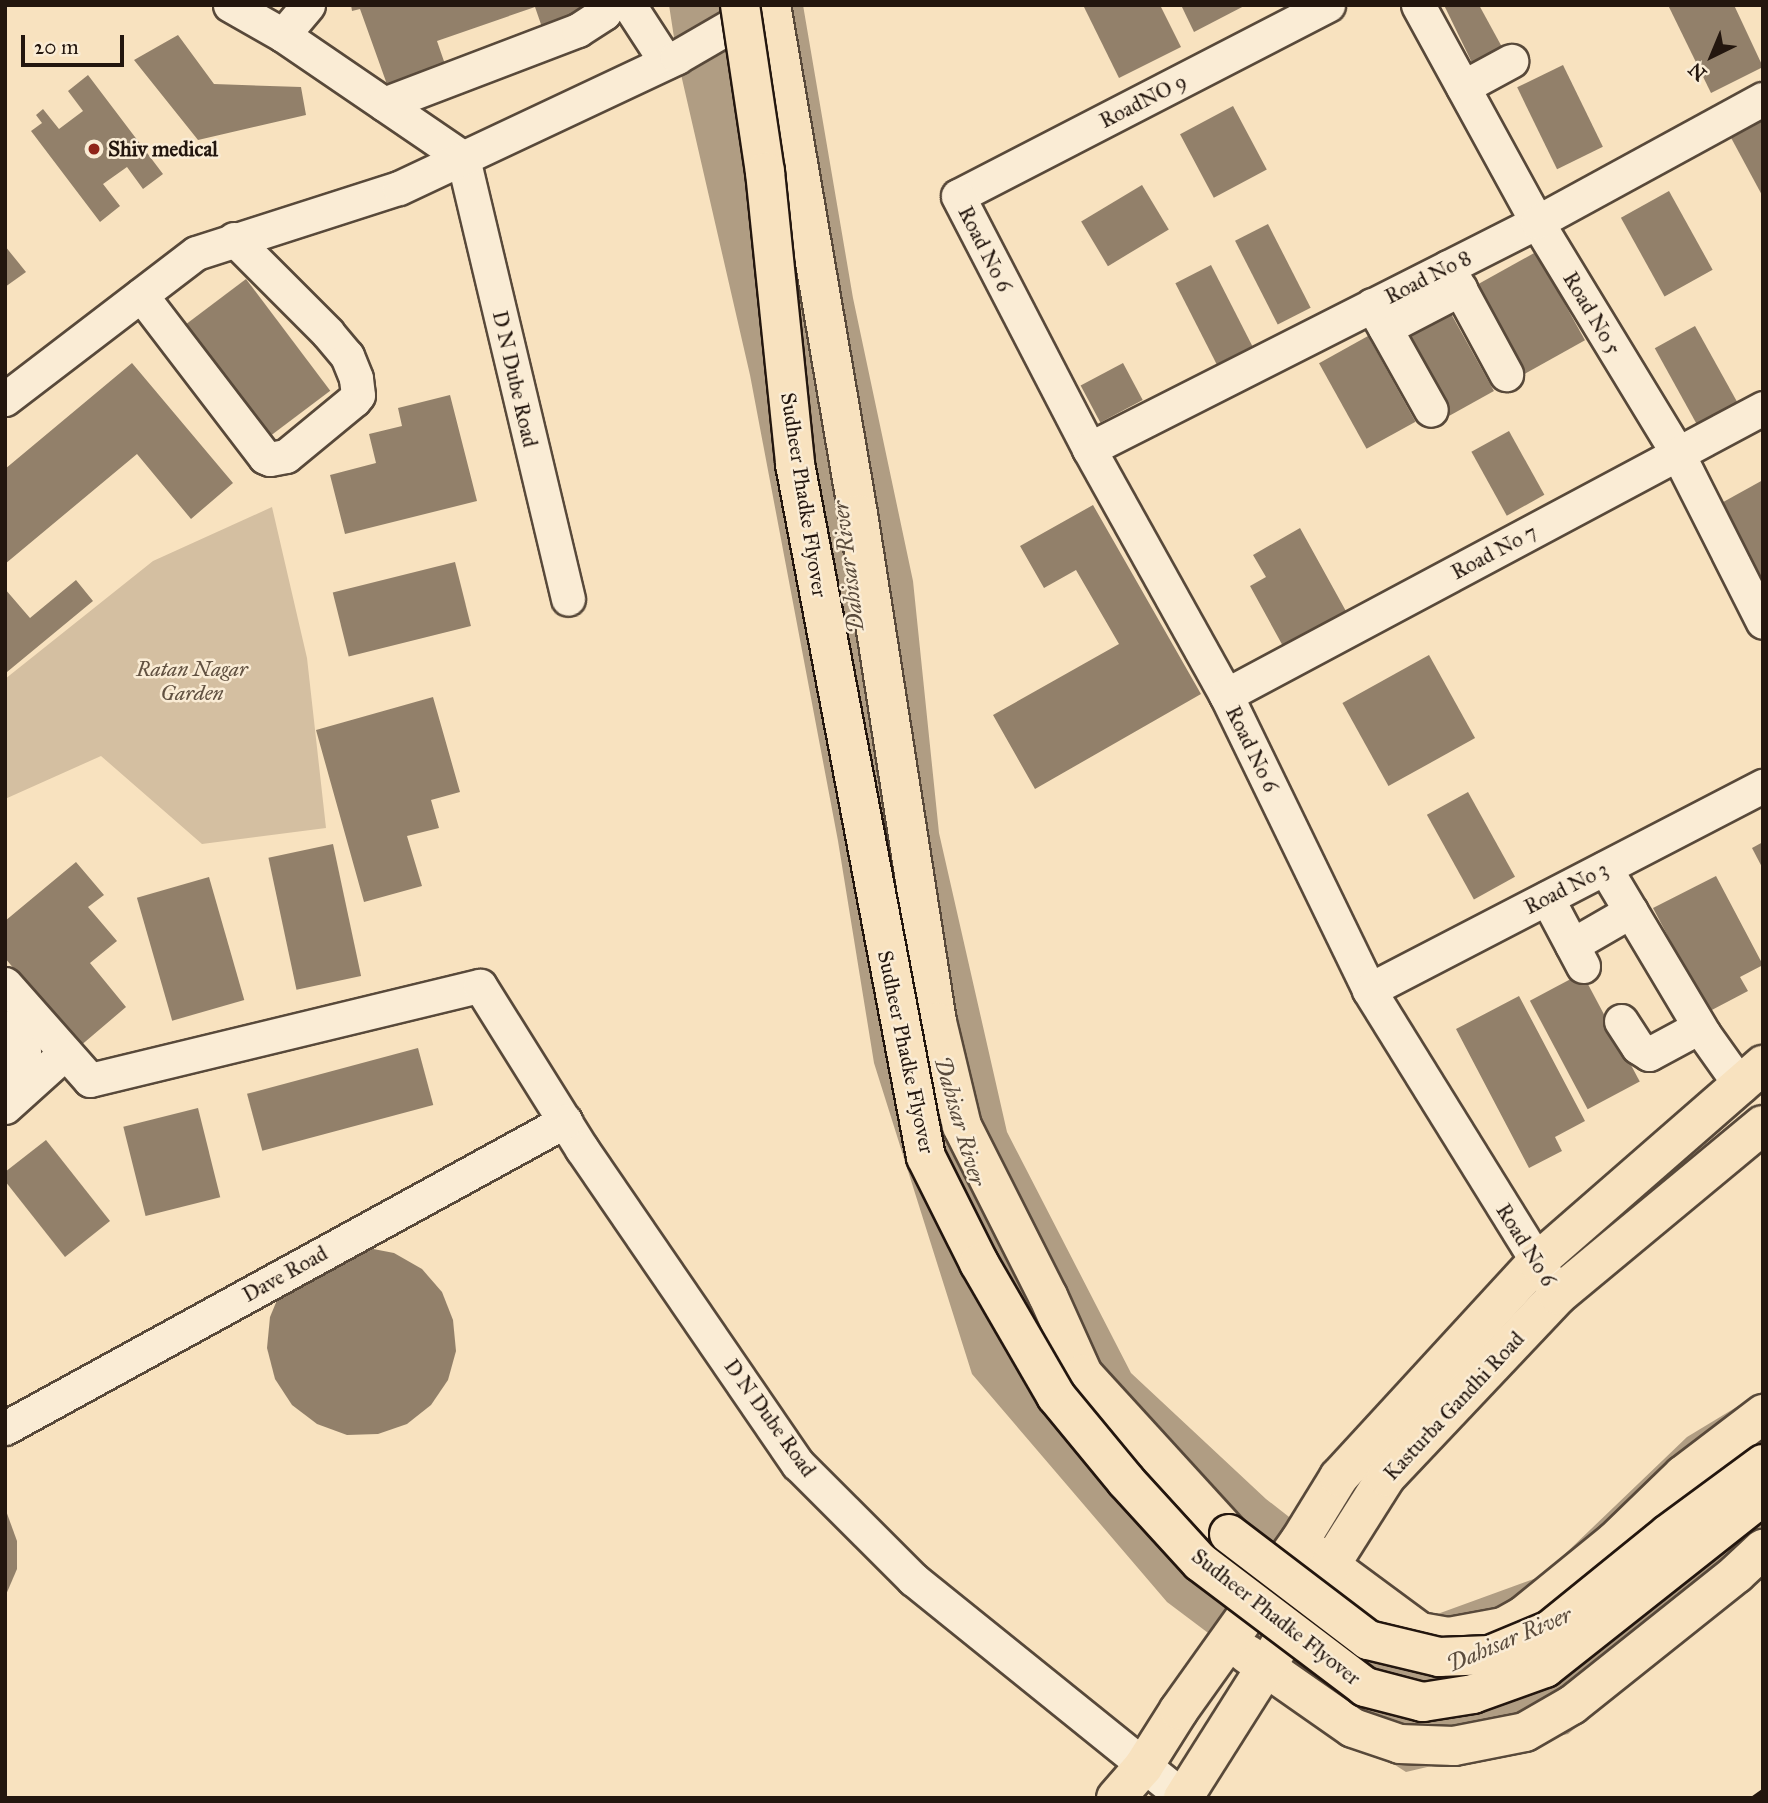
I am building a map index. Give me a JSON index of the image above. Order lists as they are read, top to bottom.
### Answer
{
  "streets": {
    "main road": ["Sudheer Phadke Flyover", "Kasturba Gandhi Road"],
    "street": [
      "RoadNO 9",
      "Road No 6",
      "Road No 8",
      "Road No 5",
      "D N Dube Road",
      "Road No 7",
      "Road No 3",
      "Dave Road"
    ]
  },
  "crossings": [
    ["RoadNO 9", "Road No 6"],
    ["Road No 6", "Road No 8"],
    ["Road No 6", "Road No 7"],
    ["Road No 6", "Road No 3"],
    ["Road No 6", "Kasturba Gandhi Road"],
    ["Road No 8", "Road No 5"],
    ["Road No 5", "Road No 7"],
    ["D N Dube Road", "Dave Road"],
    ["D N Dube Road", "Kasturba Gandhi Road"]
  ],
  "water": ["Dahisar River"],
  "parks": ["Ratan Nagar Garden"],
  "places": ["Shiv medical"],
  "scale_bar": "20 m",
  "north": "bottom left"
}
